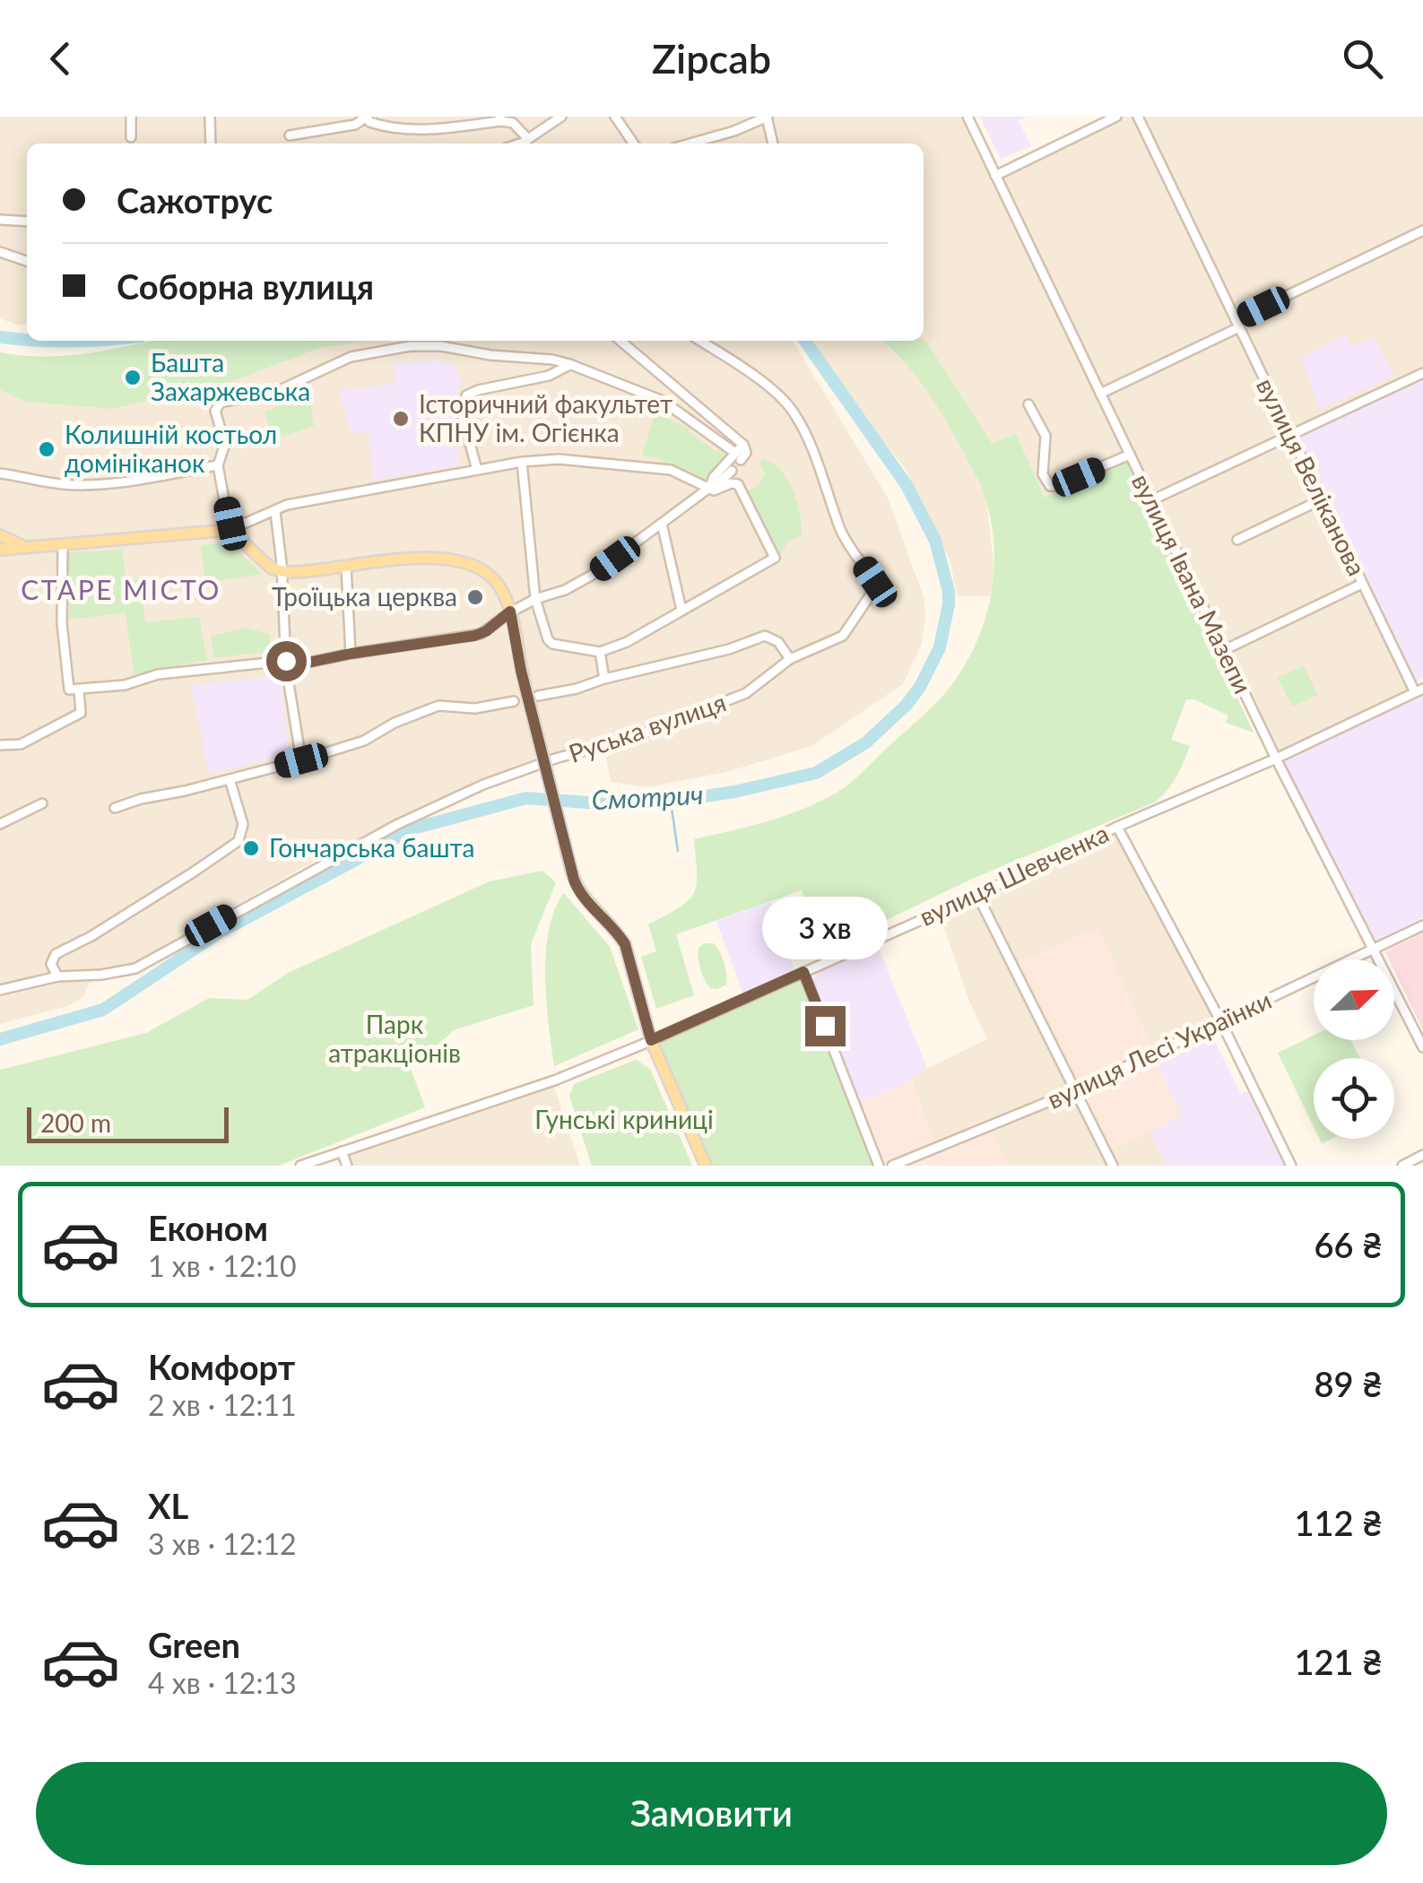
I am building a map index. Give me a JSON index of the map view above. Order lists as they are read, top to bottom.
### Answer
{
  "streets": {
    "street": [
      "вулиця Веліканова",
      "вулиця Івана Мазепи",
      "Руська вулиця",
      "вулиця Шевченка",
      "вулиця Лесі Українки"
    ]
  },
  "crossings": [
    ["вулиця Веліканова", "вулиця Шевченка"],
    ["вулиця Івана Мазепи", "вулиця Шевченка"],
    ["вулиця Івана Мазепи", "вулиця Лесі Українки"]
  ],
  "districts": ["СТАРЕ МІСТО"],
  "water": ["Смотрич"],
  "parks": ["Парк атракціонів", "Гунські криниці"],
  "places": [
    "Башта Захаржевська",
    "Історичний факультет КПНУ ім. Огієнка",
    "Колишній костьол домініканок",
    "Троїцька церква",
    "Гончарська башта"
  ],
  "scale_bar": "200 m",
  "north": "top right",
  "page": {
    "header": "Zipcab",
    "banner": ["Сажотрус", "Соборна вулиця"],
    "bubble": "3 хв",
    "scale": "200 m",
    "list": [
      {
        "name": "Економ",
        "note": "1 хв · 12:10",
        "value": "66 ₴"
      },
      {
        "name": "Комфорт",
        "note": "2 хв · 12:11",
        "value": "89 ₴"
      },
      {
        "name": "XL",
        "note": "3 хв · 12:12",
        "value": "112 ₴"
      },
      {
        "name": "Green",
        "note": "4 хв · 12:13",
        "value": "121 ₴"
      }
    ],
    "buttons": "Замовити"
  }
}
